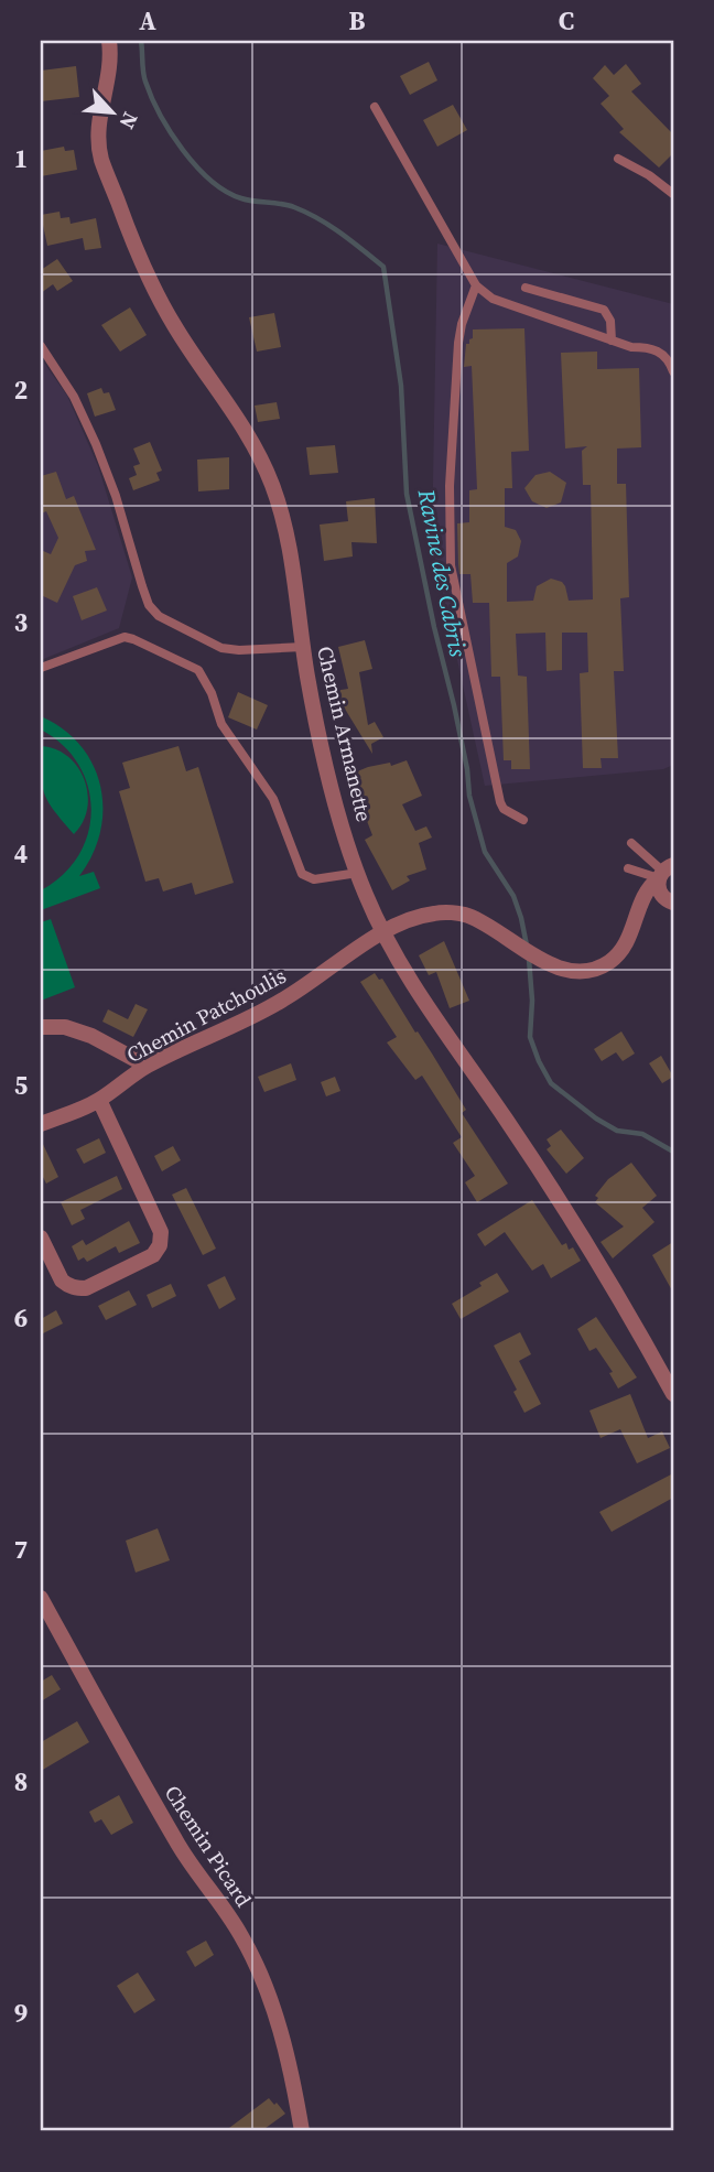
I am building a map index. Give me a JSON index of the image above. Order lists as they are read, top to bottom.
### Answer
{
  "streets": {
    "street": ["Chemin Armanette", "Chemin Patchoulis", "Chemin Picard"]
  },
  "crossings": [
    ["Chemin Armanette", "Chemin Patchoulis"]
  ],
  "water": ["Ravine des Cabris"],
  "north": "bottom right",
  "grid": {
    "columns": ["A", "B", "C"],
    "rows": [
      "1",
      "2",
      "3",
      "4",
      "5",
      "6",
      "7",
      "8",
      "9"
    ]
  }
}
